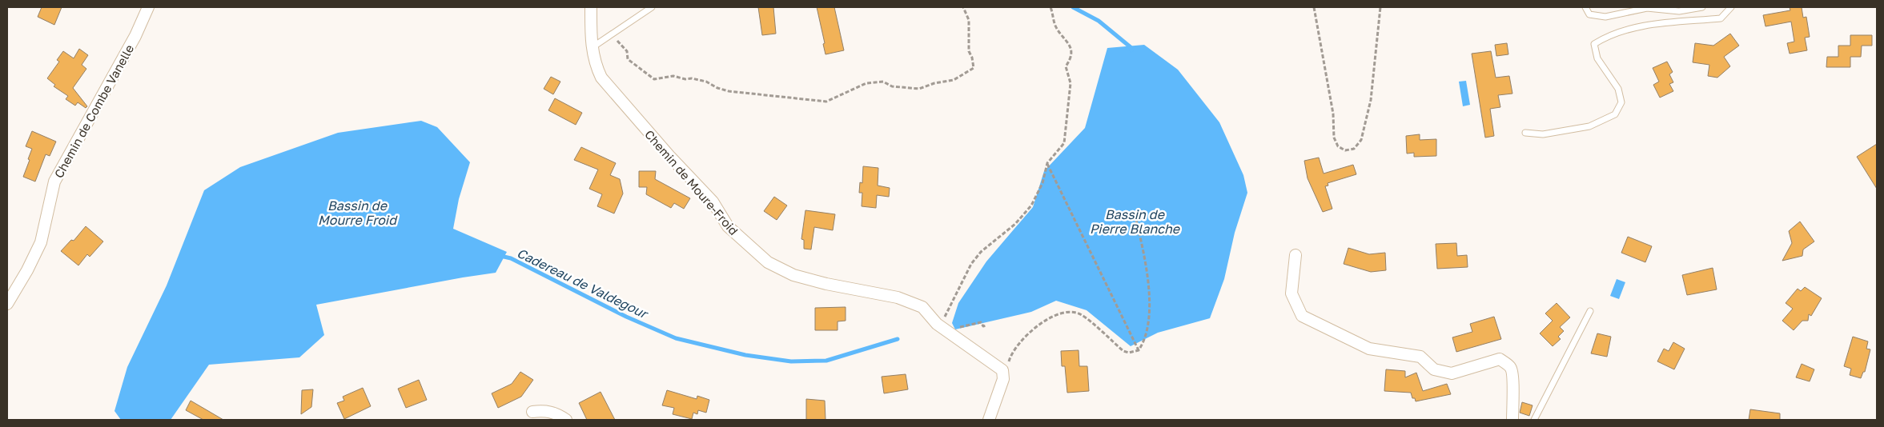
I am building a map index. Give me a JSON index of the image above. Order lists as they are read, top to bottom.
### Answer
{
  "streets": {
    "street": ["Chemin de Combe Vanelle", "Chemin de Moure-Froid"]
  },
  "water": ["Bassin de Mourre Froid", "Bassin de Pierre Blanche", "Cadereau de Valdegour"]
}
